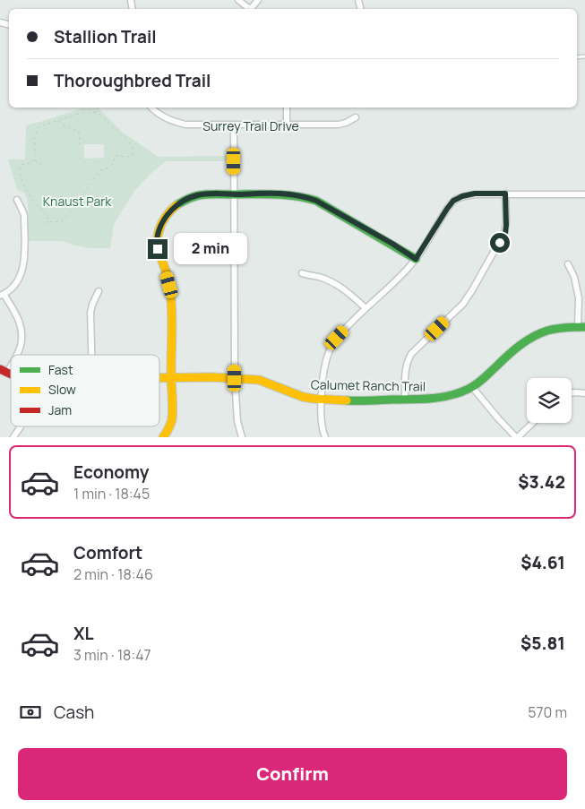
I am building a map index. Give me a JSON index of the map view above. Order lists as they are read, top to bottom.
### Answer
{
  "streets": {
    "street": ["Surrey Trail Drive", "Calumet Ranch Trail"]
  },
  "parks": ["Knaust Park"],
  "legend": ["Fast", "Slow", "Jam"],
  "page": {
    "banner": ["Stallion Trail", "Thoroughbred Trail"],
    "bubble": "2 min",
    "list": [
      {
        "name": "Economy",
        "note": "1 min · 18:45",
        "value": "$3.42"
      },
      {
        "name": "Comfort",
        "note": "2 min · 18:46",
        "value": "$4.61"
      },
      {
        "name": "XL",
        "note": "3 min · 18:47",
        "value": "$5.81"
      }
    ],
    "pay": ["Cash", "570 m"],
    "buttons": "Confirm"
  }
}
